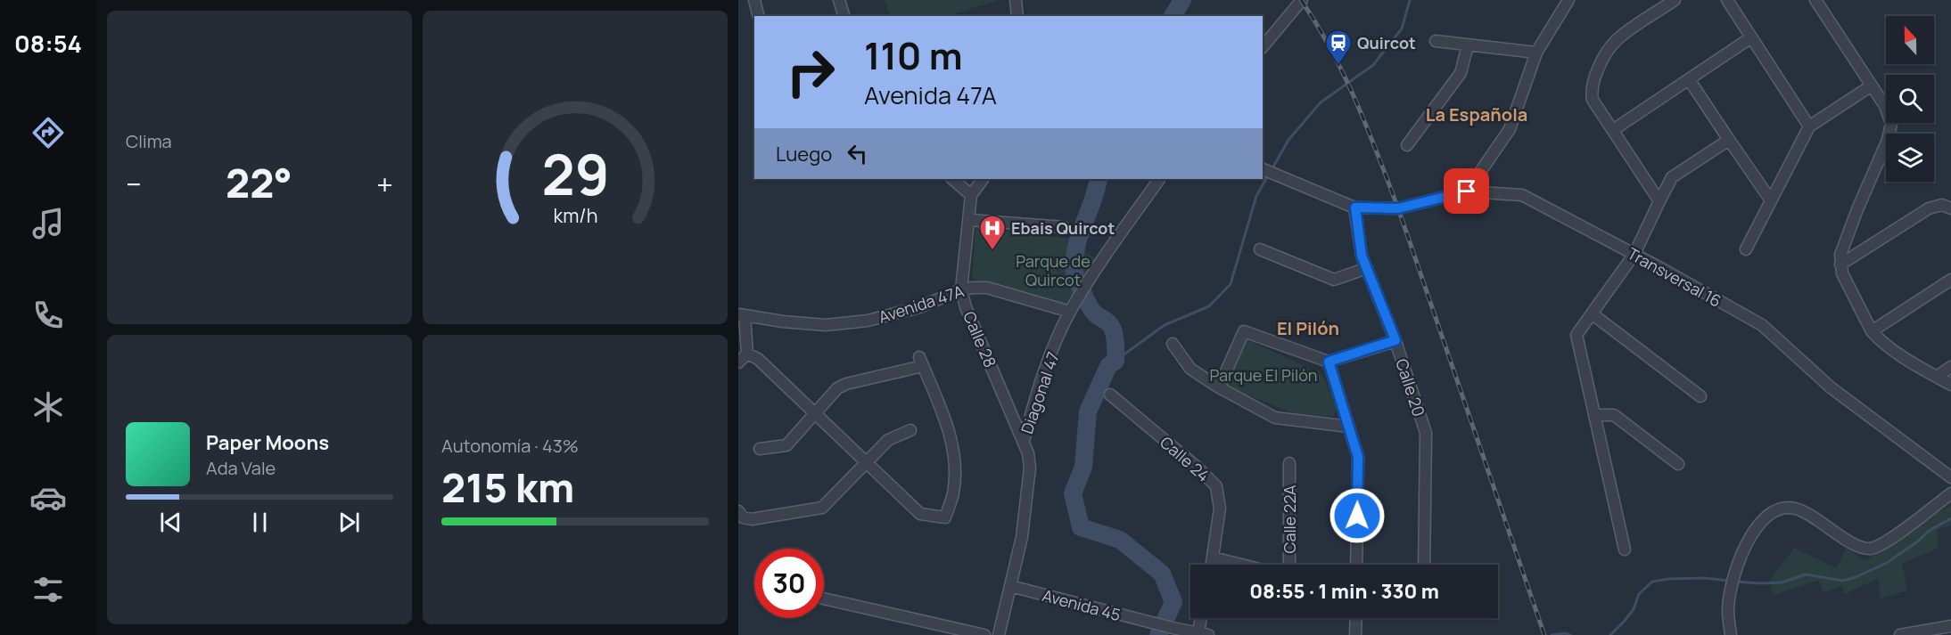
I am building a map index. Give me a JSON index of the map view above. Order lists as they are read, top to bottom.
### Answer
{
  "streets": {
    "street": [
      "Transversal 16",
      "Avenida 47A",
      "Calle 28",
      "Calle 20",
      "Diagonal 47",
      "Calle 24",
      "Calle 22A",
      "Avenida 45"
    ]
  },
  "crossings": [
    ["Transversal 16", "Calle 20"],
    ["Avenida 47A", "Calle 28"],
    ["Avenida 47A", "Diagonal 47"],
    ["Calle 28", "Diagonal 47"],
    ["Diagonal 47", "Avenida 45"]
  ],
  "districts": ["La Española", "El Pilón"],
  "parks": ["Parque de Quircot", "Parque El Pilón"],
  "places": {
    "station": ["Quircot"],
    "hospital": ["Ebais Quircot"]
  },
  "north": "top",
  "page": {
    "tabs": "08:54",
    "tile": [
      "Clima",
      ["Autonomía · 43%", "215 km"]
    ],
    "turn": ["110 m", "Avenida 47A"],
    "then": "Luego",
    "heat": ["−", "22°", "+"],
    "song": ["Paper Moons", "Ada Vale"],
    "limit": "30",
    "trip": "08:55 · 1 min · 330 m",
    "gauge": ["29", "km/h"]
  }
}
